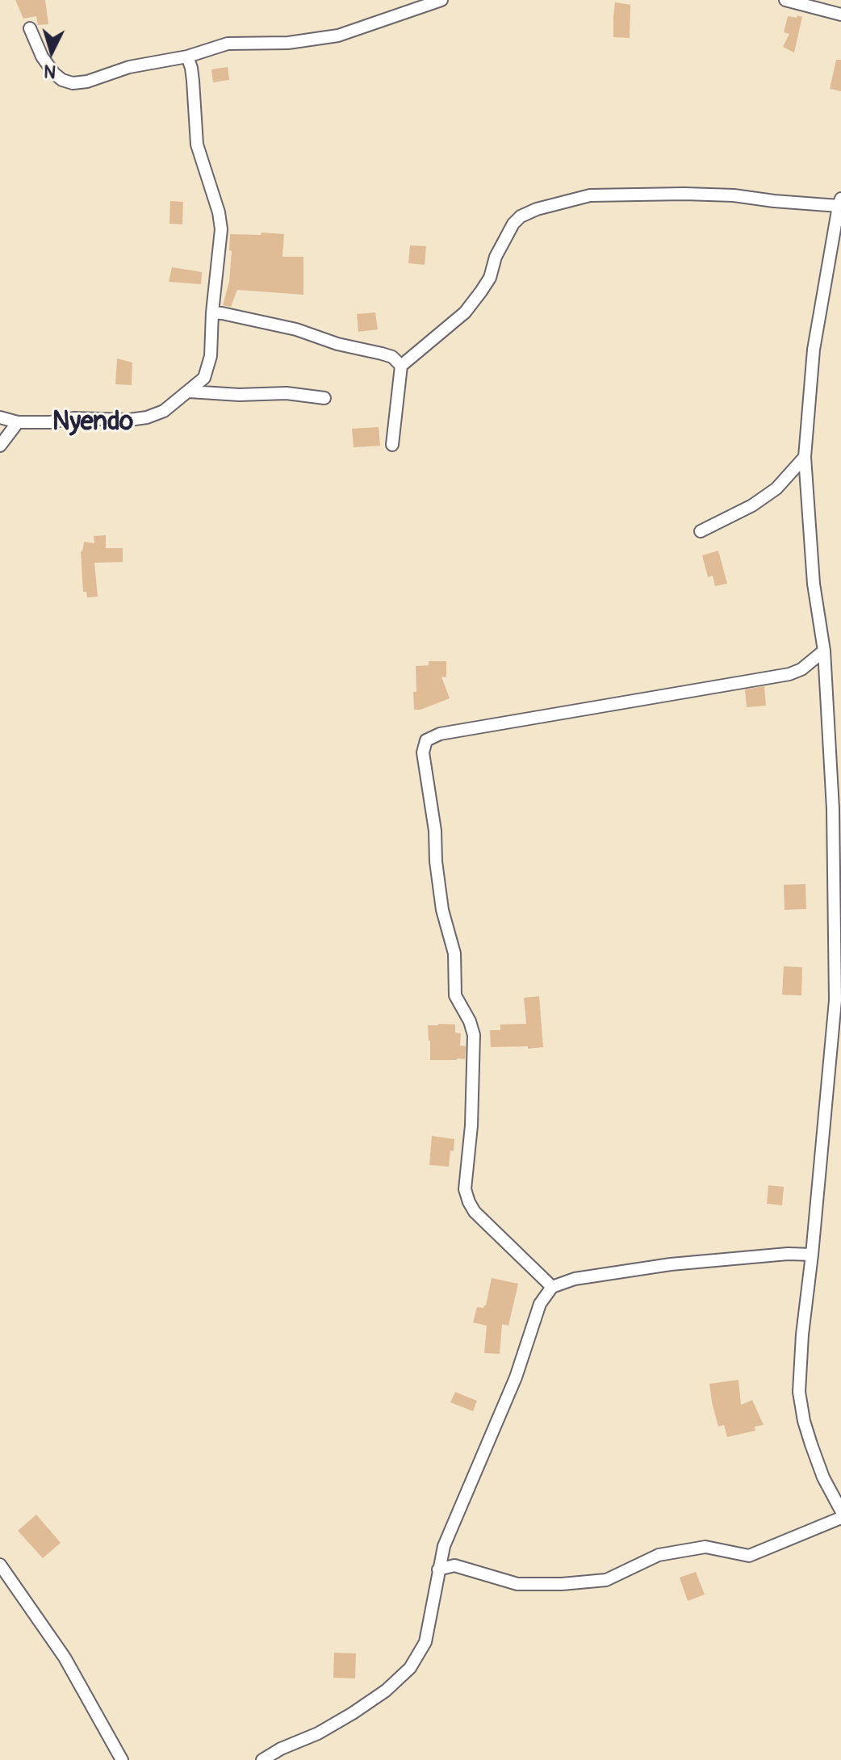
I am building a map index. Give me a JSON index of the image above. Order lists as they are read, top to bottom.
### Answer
{
  "districts": ["Nyendo"],
  "north": "bottom"
}
